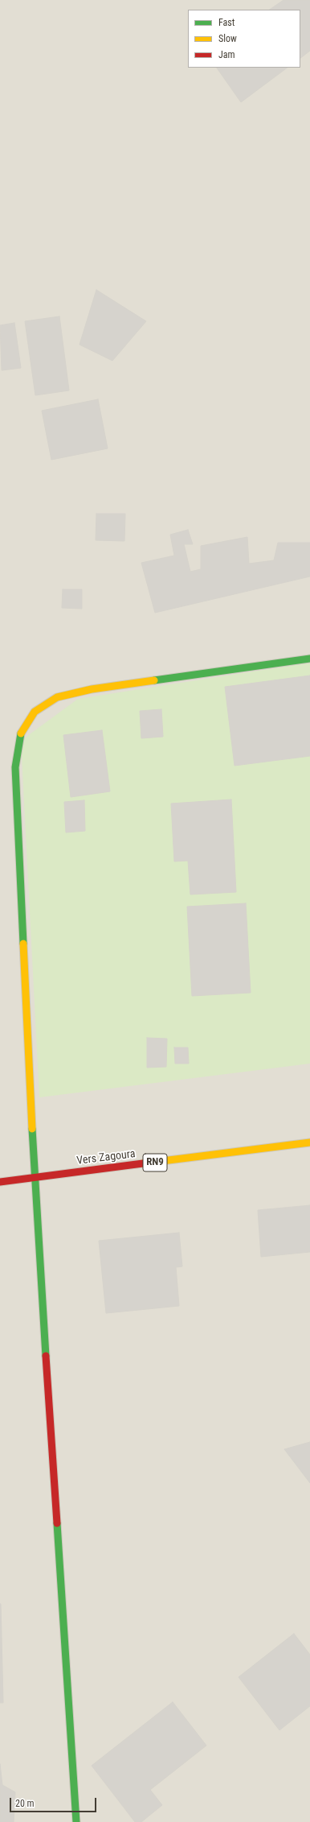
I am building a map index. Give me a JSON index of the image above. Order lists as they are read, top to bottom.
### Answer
{
  "streets": {
    "street": ["Vers Zagoura", "RN9"]
  },
  "legend": ["Fast", "Slow", "Jam"],
  "scale_bar": "20 m"
}
